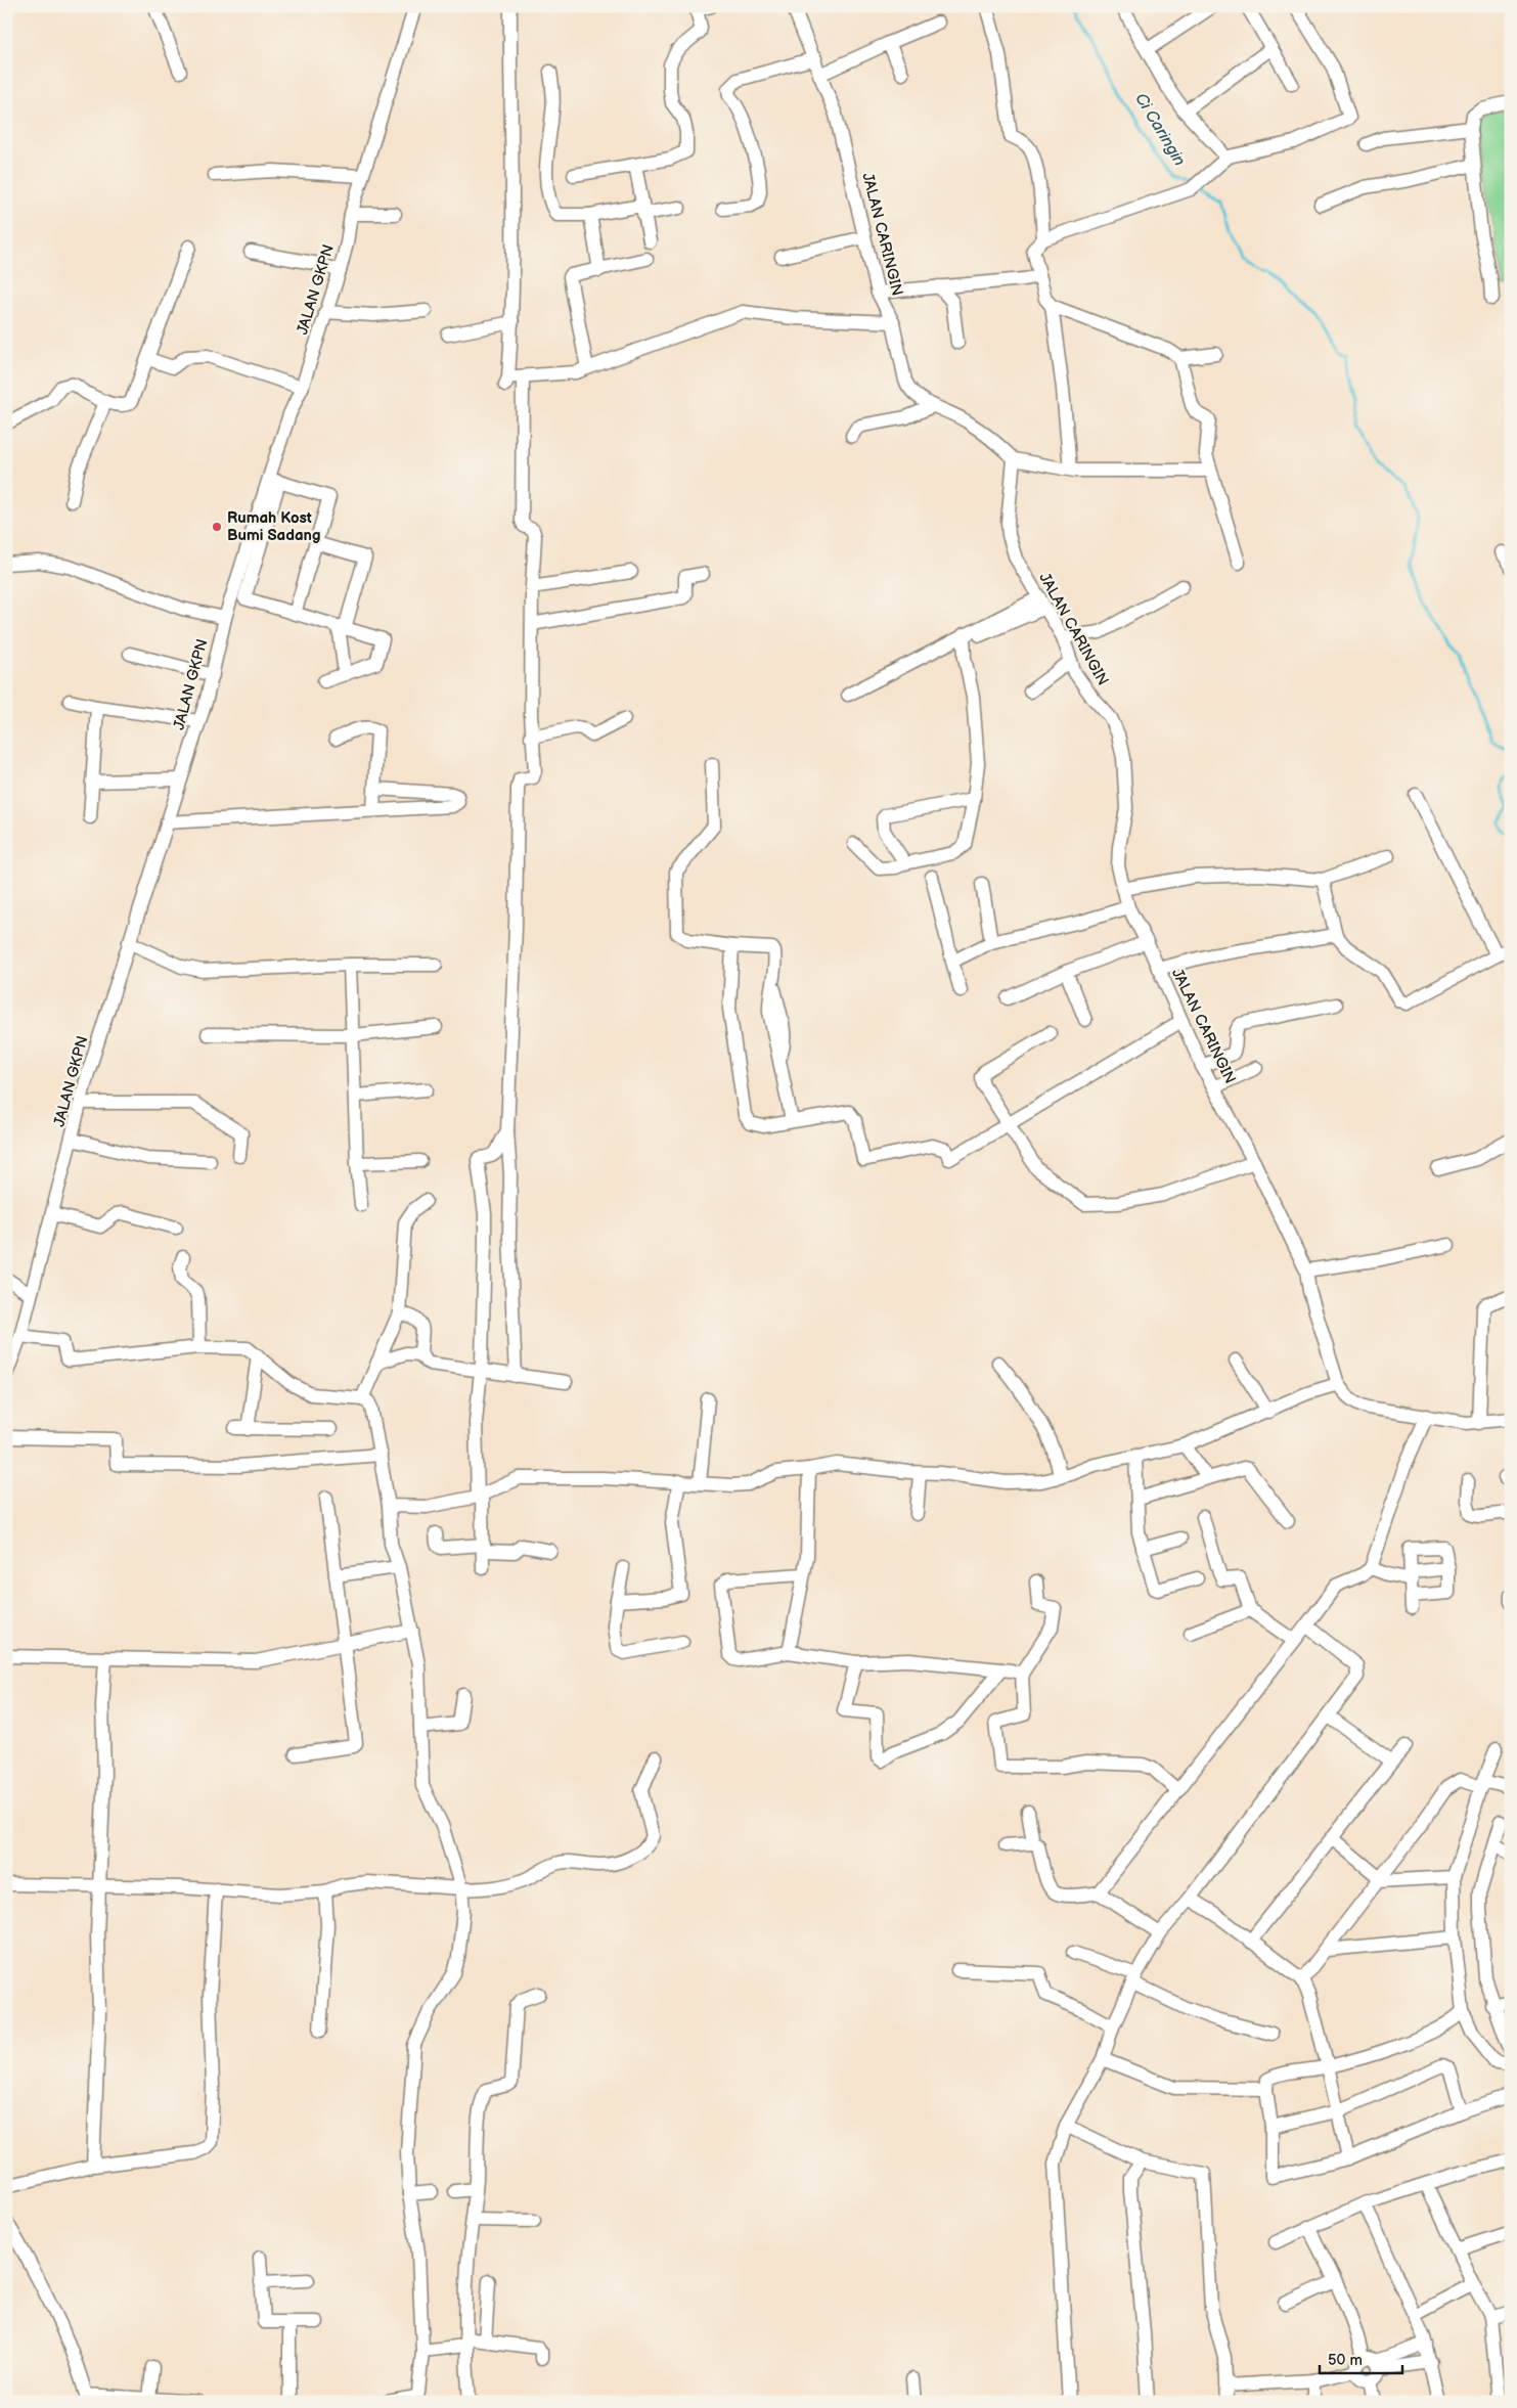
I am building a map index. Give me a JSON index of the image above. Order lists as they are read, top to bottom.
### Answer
{
  "streets": {
    "street": ["JALAN CARINGIN", "JALAN GKPN"]
  },
  "water": ["Ci Caringin"],
  "places": ["Rumah Kost Bumi Sadang"],
  "scale_bar": "50 m"
}
